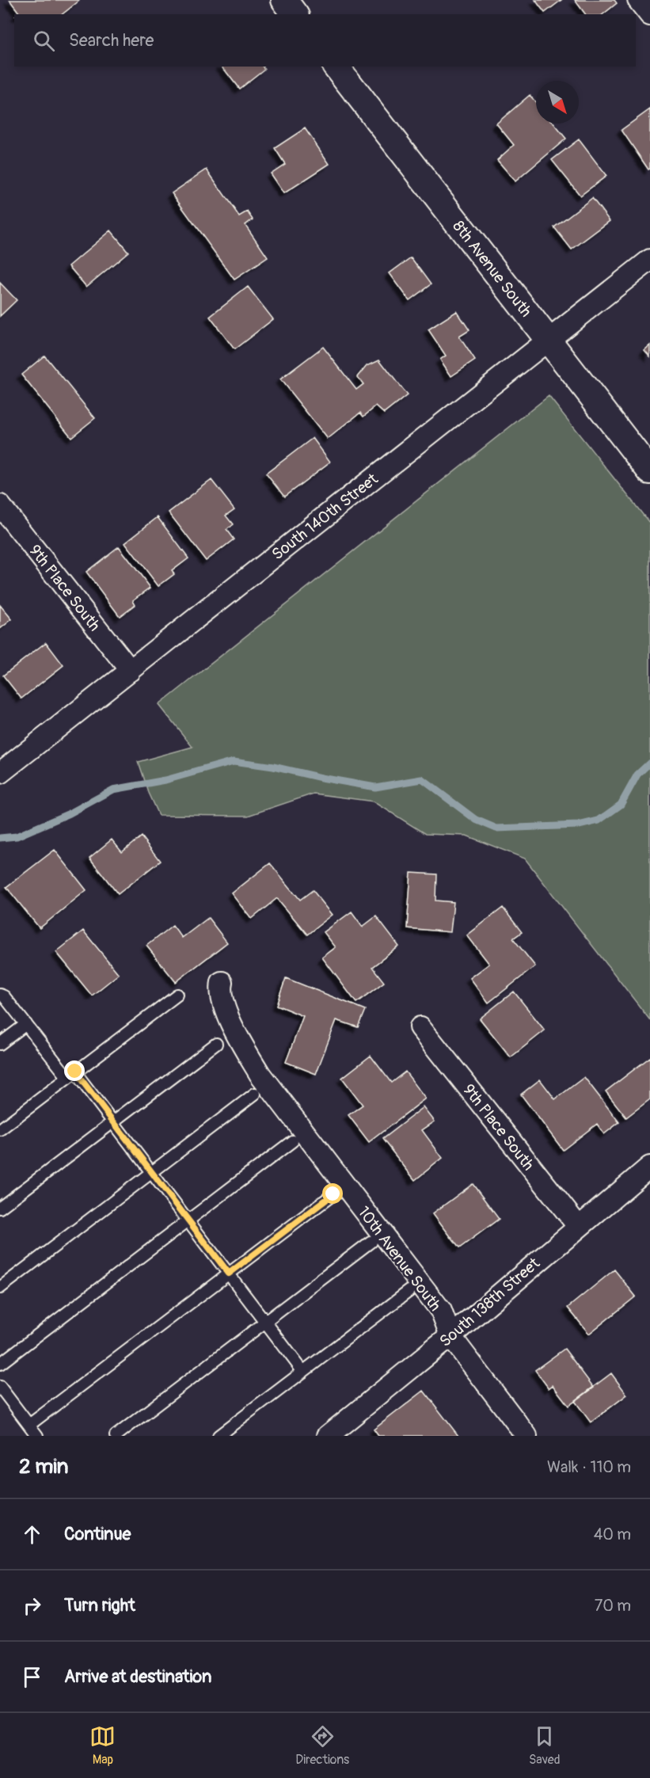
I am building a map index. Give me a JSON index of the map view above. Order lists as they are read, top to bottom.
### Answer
{
  "streets": {
    "street": [
      "8th Avenue South",
      "South 140th Street",
      "9th Place South",
      "10th Avenue South",
      "South 138th Street"
    ]
  },
  "crossings": [
    ["8th Avenue South", "South 140th Street"],
    ["South 140th Street", "9th Place South"],
    ["9th Place South", "South 138th Street"],
    ["10th Avenue South", "South 138th Street"]
  ],
  "north": "bottom right",
  "page": {
    "search": "Search here",
    "heading": ["2 min", "Walk · 110 m"],
    "list": [
      ["Continue", "40 m"],
      ["Turn right", "70 m"],
      "Arrive at destination"
    ],
    "nav": ["Map", "Directions", "Saved"]
  }
}
